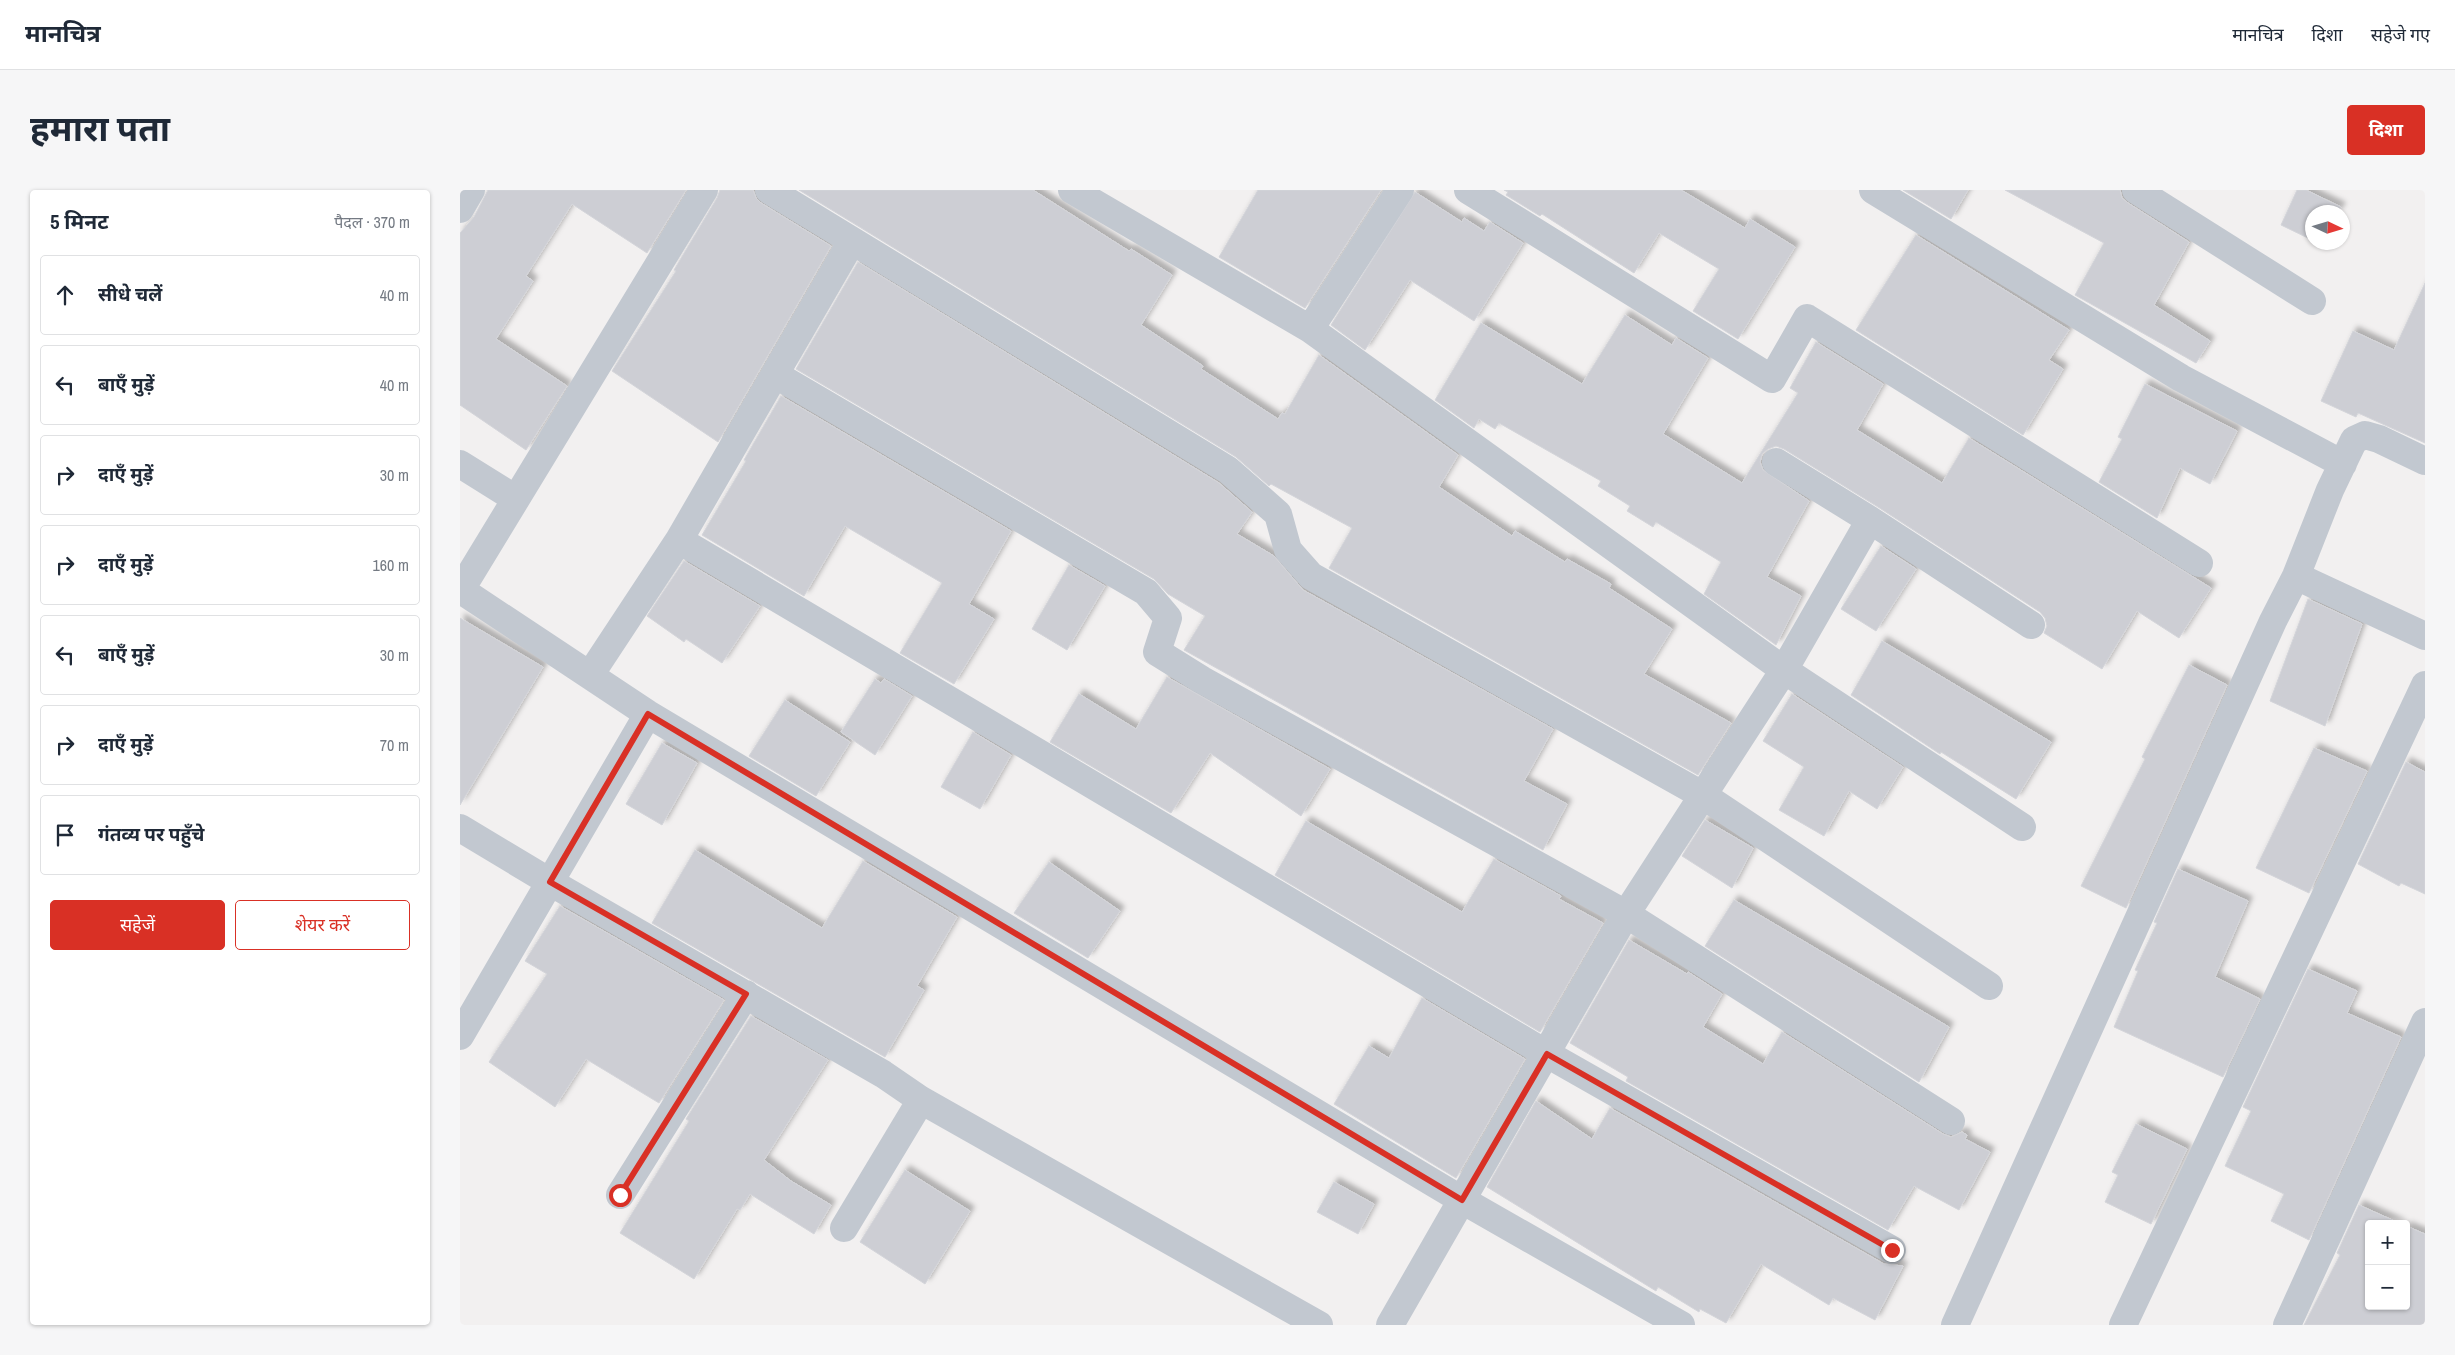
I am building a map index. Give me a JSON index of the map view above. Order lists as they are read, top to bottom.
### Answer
{
  "north": "right",
  "page": {
    "header": "मानचित्र",
    "nav": ["मानचित्र", "दिशा", "सहेजे गए"],
    "title": "हमारा पता",
    "buttons": [
      "दिशा",
      ["सहेजें", "शेयर करें"]
    ],
    "heading": ["5 मिनट", "पैदल · 370 m"],
    "list": [
      ["सीधे चलें", "40 m"],
      ["बाएँ मुड़ें", "40 m"],
      ["दाएँ मुड़ें", "30 m"],
      ["दाएँ मुड़ें", "160 m"],
      ["बाएँ मुड़ें", "30 m"],
      ["दाएँ मुड़ें", "70 m"],
      "गंतव्य पर पहुँचे"
    ],
    "map_buttons": ["+", "−"]
  }
}
